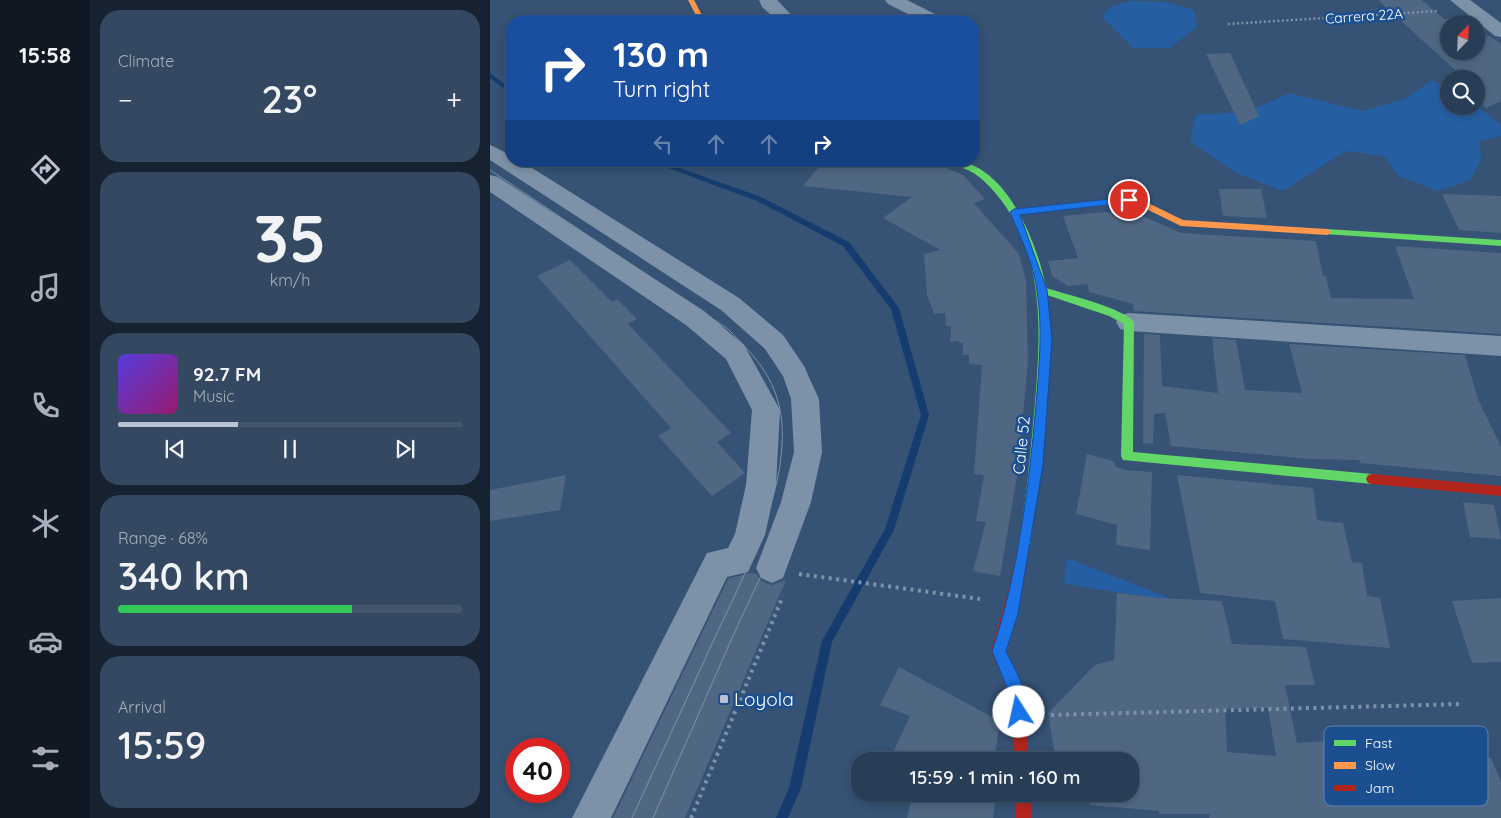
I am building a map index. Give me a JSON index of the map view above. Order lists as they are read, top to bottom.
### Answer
{
  "streets": {
    "street": ["Calle 52"],
    "path": ["Carrera 22A"]
  },
  "places": {
    "transit": ["Loyola"]
  },
  "legend": ["Fast", "Slow", "Jam"],
  "north": "top right",
  "page": {
    "tabs": "15:58",
    "tile": [
      "Climate",
      ["35", "km/h"],
      ["Range · 68%", "340 km"],
      ["Arrival", "15:59"]
    ],
    "turn": ["130 m", "Turn right"],
    "heat": ["−", "23°", "+"],
    "song": ["92.7 FM", "Music"],
    "limit": "40",
    "trip": "15:59 · 1 min · 160 m"
  }
}
